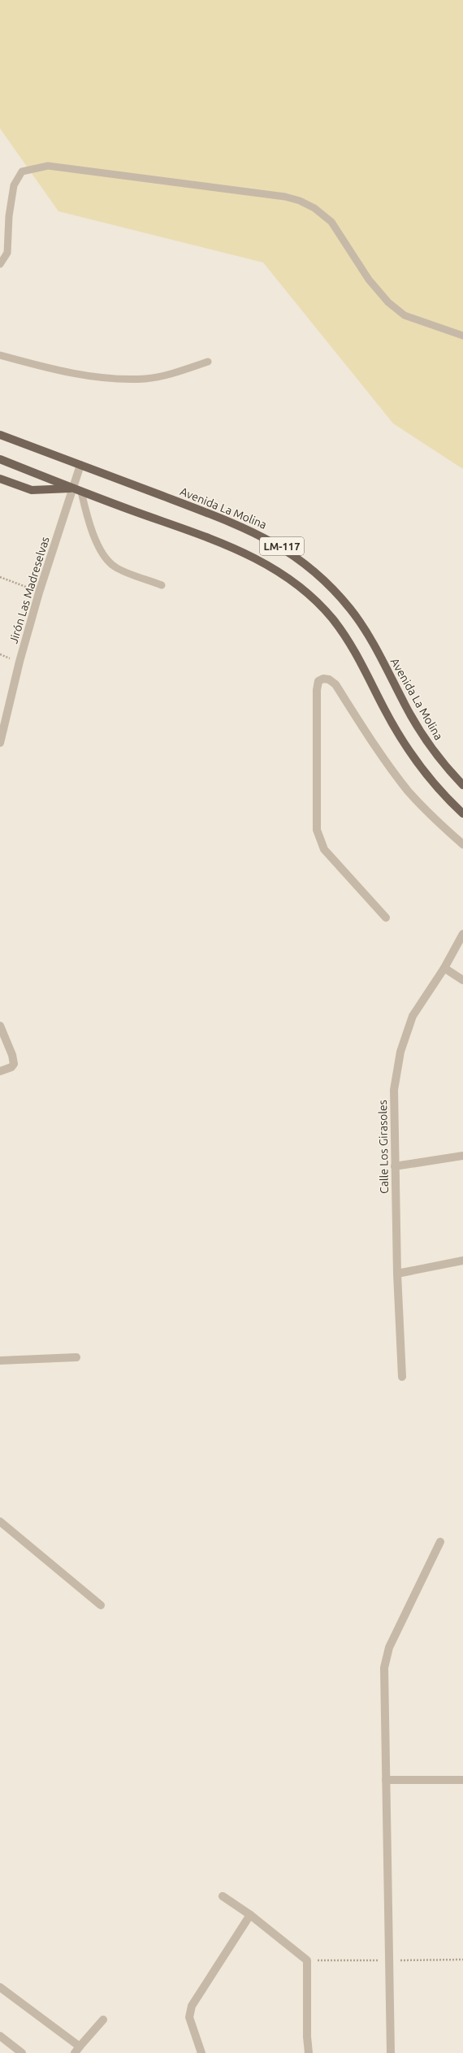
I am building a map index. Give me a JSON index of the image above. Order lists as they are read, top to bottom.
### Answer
{
  "streets": {
    "main road": ["Avenida La Molina", "LM-117"],
    "street": ["Jirón Las Madreselvas", "Calle Los Girasoles"]
  },
  "crossings": [
    ["Avenida La Molina", "Jirón Las Madreselvas"],
    ["LM-117", "Jirón Las Madreselvas"]
  ]
}
